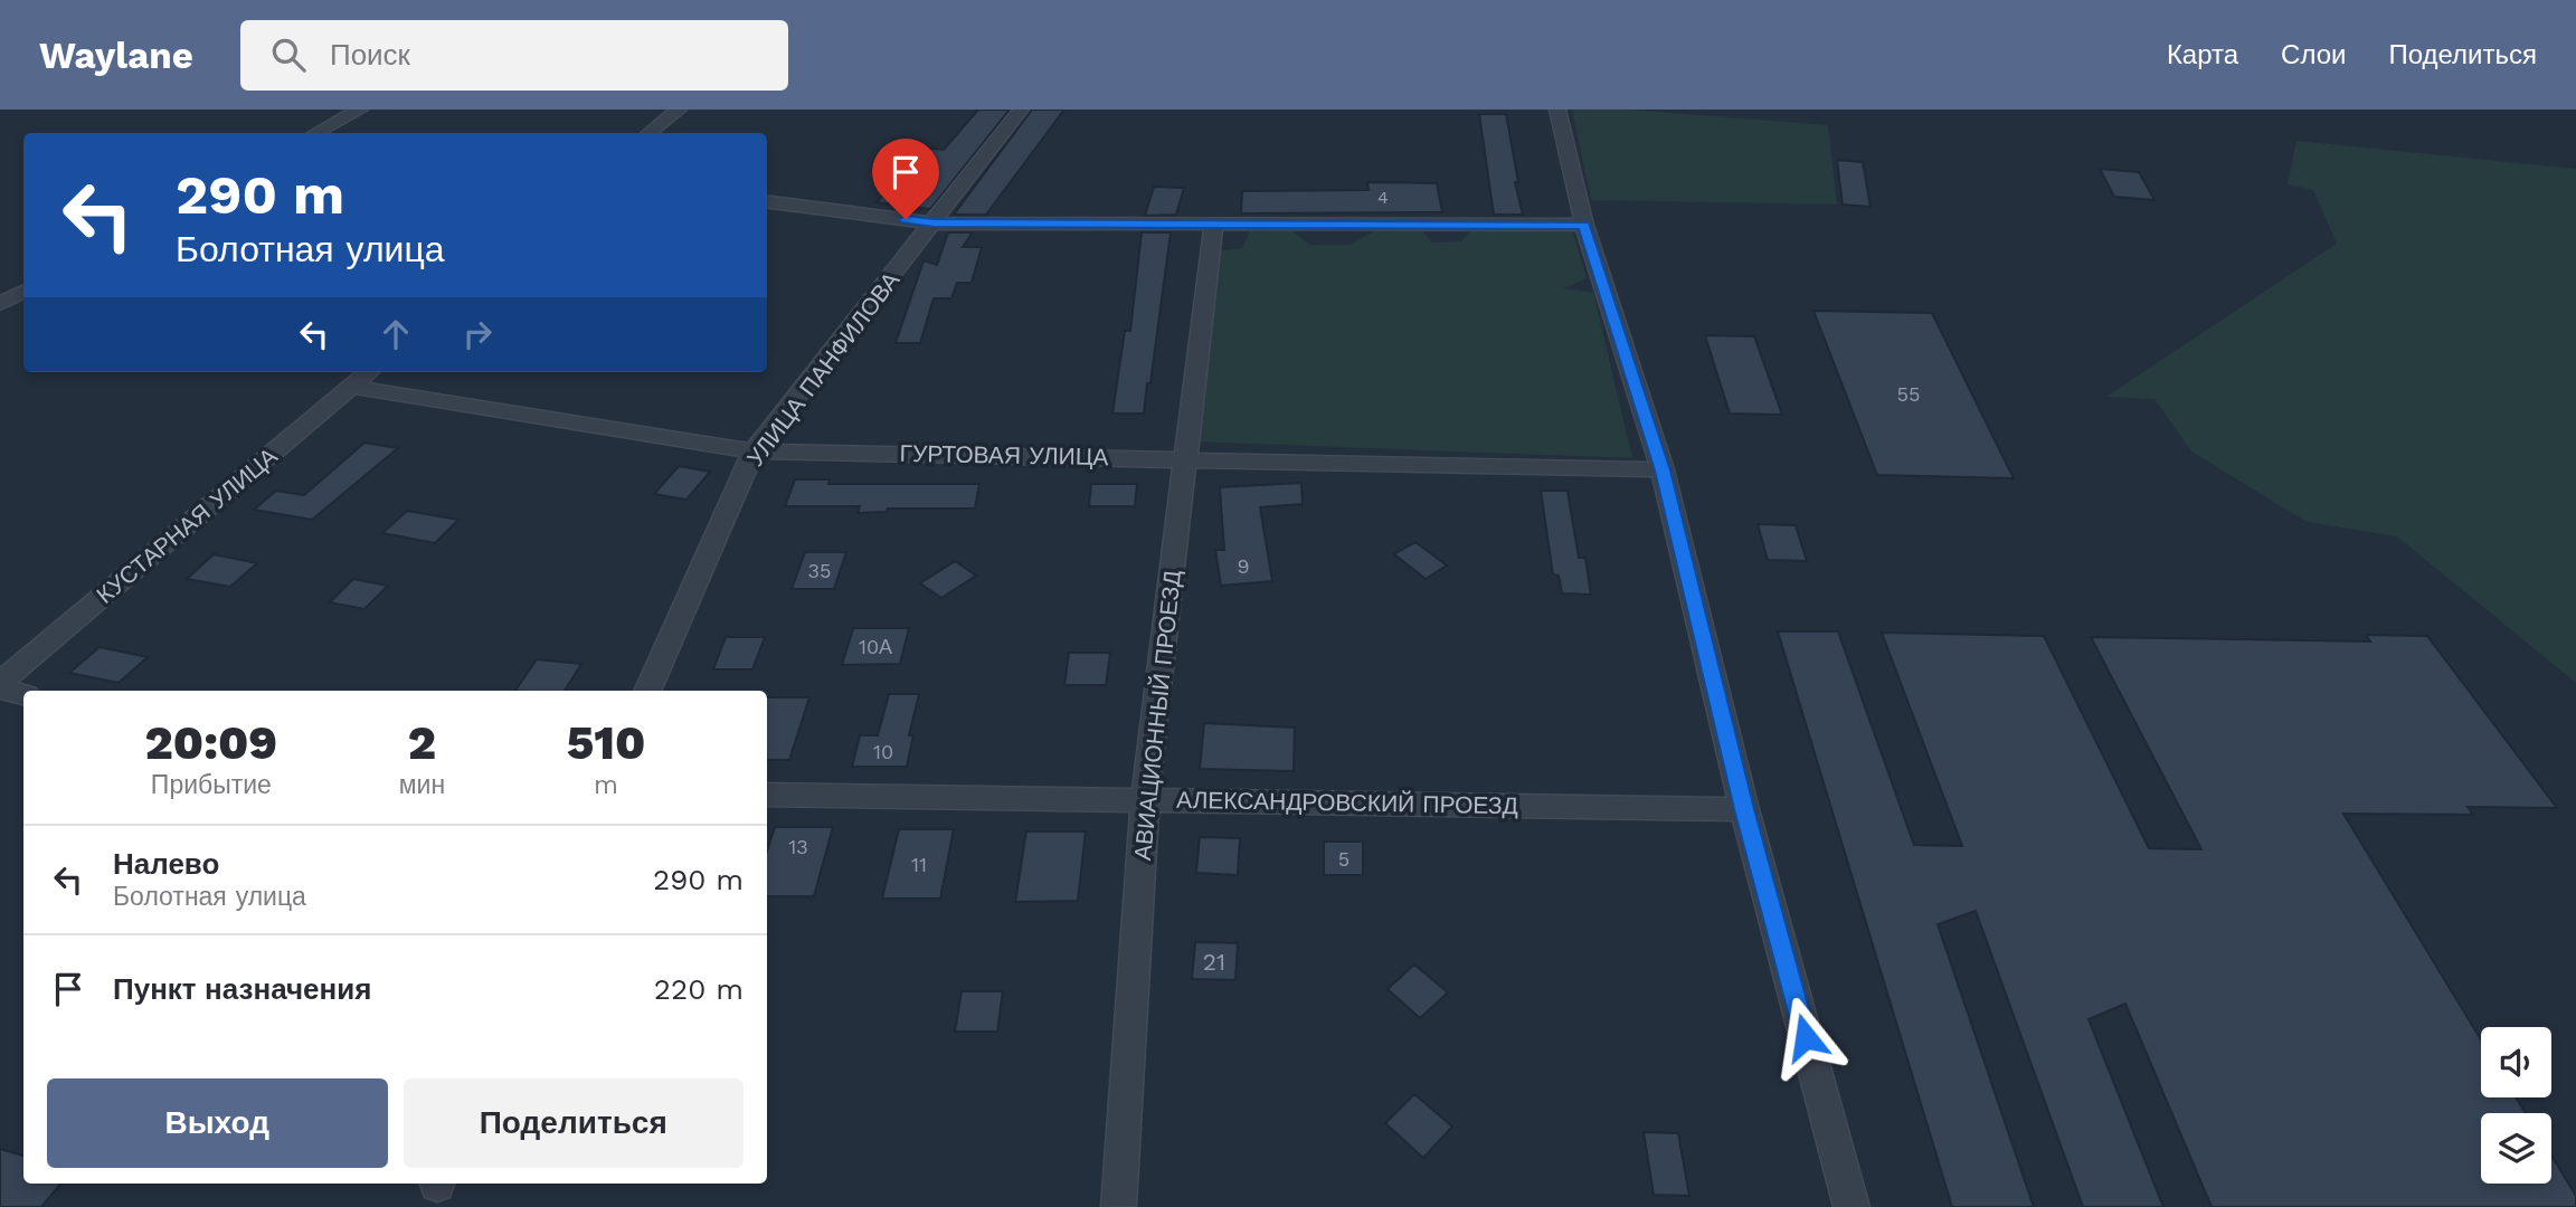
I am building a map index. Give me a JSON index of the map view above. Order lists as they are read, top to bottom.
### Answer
{
  "streets": {
    "street": [
      "УЛИЦА ПАНФИЛОВА",
      "ГУРТОВАЯ УЛИЦА",
      "КУСТАРНАЯ УЛИЦА",
      "АВИАЦИОННЫЙ ПРОЕЗД",
      "АЛЕКСАНДРОВСКИЙ ПРОЕЗД"
    ]
  },
  "crossings": [
    ["УЛИЦА ПАНФИЛОВА", "ГУРТОВАЯ УЛИЦА"],
    ["ГУРТОВАЯ УЛИЦА", "КУСТАРНАЯ УЛИЦА"],
    ["ГУРТОВАЯ УЛИЦА", "АВИАЦИОННЫЙ ПРОЕЗД"],
    ["АВИАЦИОННЫЙ ПРОЕЗД", "АЛЕКСАНДРОВСКИЙ ПРОЕЗД"]
  ],
  "house_numbers": [
    "4",
    "55",
    "9",
    "35",
    "10А",
    "10",
    "13",
    "5",
    "11",
    "21"
  ],
  "page": {
    "header": "Waylane",
    "search": "Поиск",
    "nav": ["Карта", "Слои", "Поделиться"],
    "turn": ["290 m", "Болотная улица"],
    "eta": [
      "20:09",
      "Прибытие",
      "2",
      "мин",
      "510",
      "m"
    ],
    "list": [
      {
        "name": "Налево",
        "note": "Болотная улица",
        "value": "290 m"
      },
      {
        "name": "Пункт назначения",
        "value": "220 m"
      }
    ],
    "buttons": ["Выход", "Поделиться"]
  }
}
